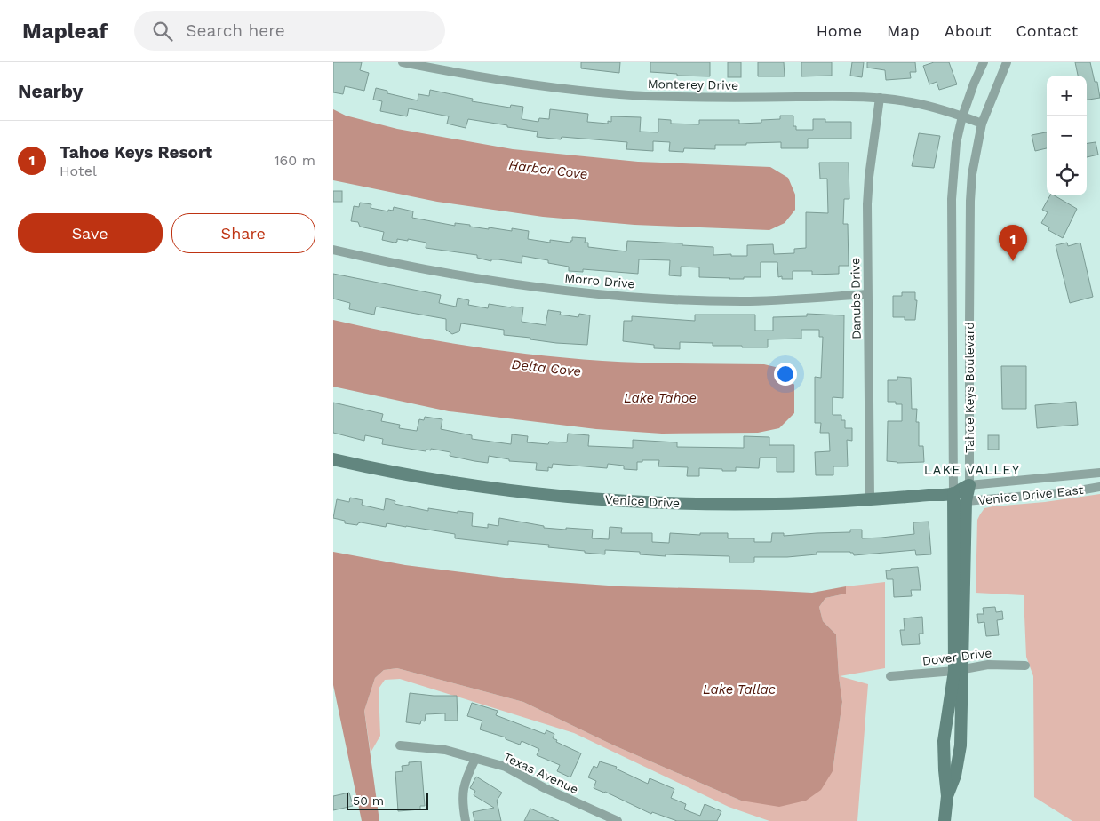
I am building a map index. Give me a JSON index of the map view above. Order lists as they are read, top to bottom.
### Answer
{
  "streets": {
    "street": [
      "Monterey Drive",
      "Morro Drive",
      "Danube Drive",
      "Tahoe Keys Boulevard",
      "Venice Drive East",
      "Venice Drive",
      "Dover Drive",
      "Texas Avenue"
    ]
  },
  "crossings": [
    ["Monterey Drive", "Danube Drive"],
    ["Monterey Drive", "Tahoe Keys Boulevard"],
    ["Morro Drive", "Danube Drive"],
    ["Danube Drive", "Venice Drive"],
    ["Tahoe Keys Boulevard", "Venice Drive East"],
    ["Tahoe Keys Boulevard", "Venice Drive"],
    ["Tahoe Keys Boulevard", "Dover Drive"],
    ["Venice Drive East", "Venice Drive"]
  ],
  "districts": ["LAKE VALLEY"],
  "water": [
    "Harbor Cove",
    "Delta Cove",
    "Lake Tahoe",
    "Lake Tallac"
  ],
  "scale_bar": "50 m",
  "page": {
    "header": "Mapleaf",
    "search": "Search here",
    "nav": [
      "Home",
      "Map",
      "About",
      "Contact"
    ],
    "heading": "Nearby",
    "map_buttons": ["+", "−"],
    "list": [
      {
        "mark": "1",
        "name": "Tahoe Keys Resort",
        "note": "Hotel",
        "value": "160 m"
      }
    ],
    "buttons": ["Save", "Share"],
    "pins": "1",
    "scale": "50 m"
  }
}
